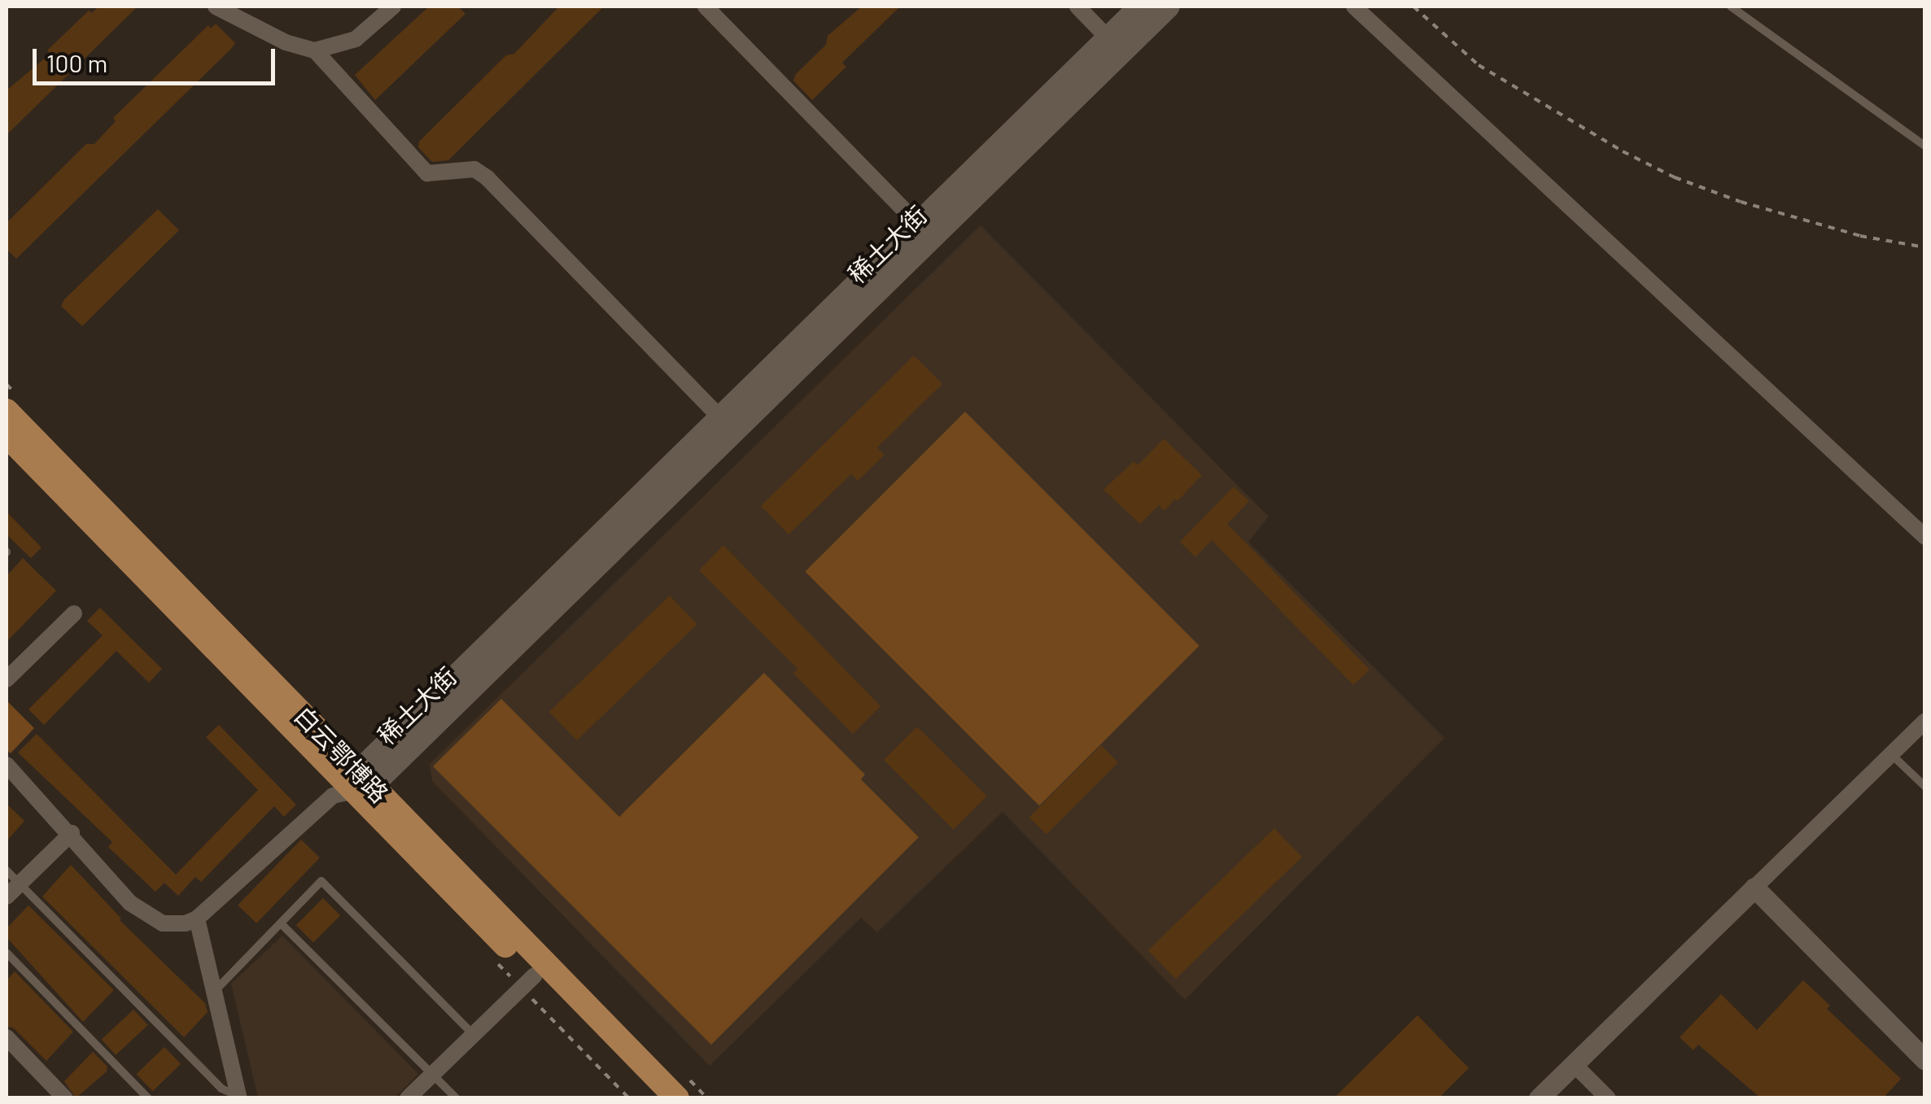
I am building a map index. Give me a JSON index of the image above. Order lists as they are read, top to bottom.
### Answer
{
  "streets": {
    "main road": ["稀土大街", "白云鄂博路"]
  },
  "crossings": [
    ["稀土大街", "白云鄂博路"]
  ],
  "scale_bar": "100 m"
}
